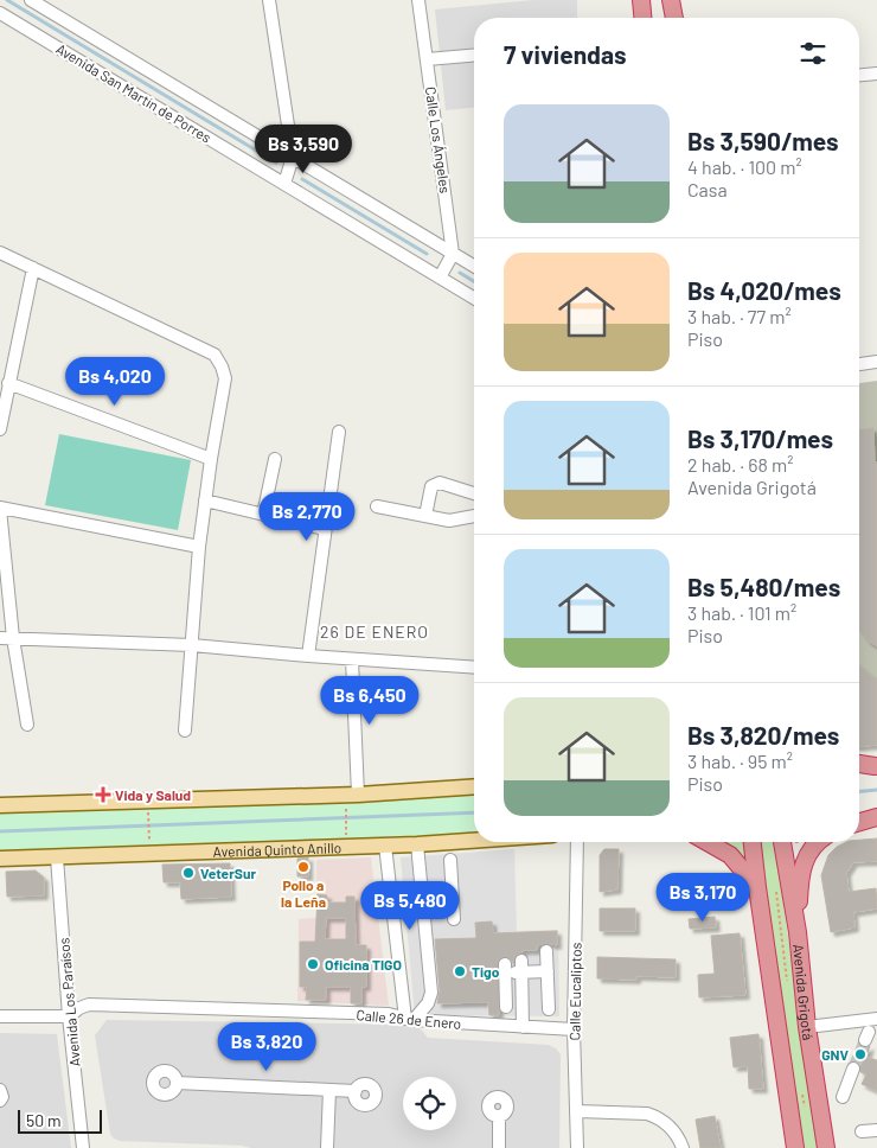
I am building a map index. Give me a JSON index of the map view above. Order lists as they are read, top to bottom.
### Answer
{
  "streets": {
    "highway": ["Avenida Grigotá"],
    "main road": ["Avenida Quinto Anillo"],
    "street": [
      "Avenida San Martín de Porres",
      "Calle Los Ángeles",
      "Calle Eucaliptos",
      "Avenida Los Paraísos",
      "Calle 26 de Enero"
    ]
  },
  "crossings": [
    ["Avenida San Martín de Porres", "Calle Los Ángeles"],
    ["Avenida Quinto Anillo", "Avenida Los Paraísos"],
    ["Calle Eucaliptos", "Calle 26 de Enero"],
    ["Avenida Los Paraísos", "Calle 26 de Enero"]
  ],
  "districts": ["26 DE ENERO"],
  "places": {
    "health": ["Vida y Salud"],
    "other": [
      "Pollo a la Leña",
      "VeterSur",
      "Oficina TIGO",
      "Tigo",
      "GNV"
    ]
  },
  "scale_bar": "50 m",
  "page": {
    "heading": "7 viviendas",
    "list": [
      {
        "name": "Bs 3,590/mes",
        "note": "4 hab. · 100 m² · Casa"
      },
      {
        "name": "Bs 4,020/mes",
        "note": "3 hab. · 77 m² · Piso"
      },
      {
        "name": "Bs 3,170/mes",
        "note": "2 hab. · 68 m² · Avenida Grigotá"
      },
      {
        "name": "Bs 5,480/mes",
        "note": "3 hab. · 101 m² · Piso"
      },
      {
        "name": "Bs 3,820/mes",
        "note": "3 hab. · 95 m² · Piso"
      }
    ],
    "price": [
      "Bs 3,590",
      "Bs 4,020",
      "Bs 2,770",
      "Bs 6,450",
      "Bs 3,170",
      "Bs 5,480",
      "Bs 3,820"
    ],
    "scale": "50 m"
  }
}
